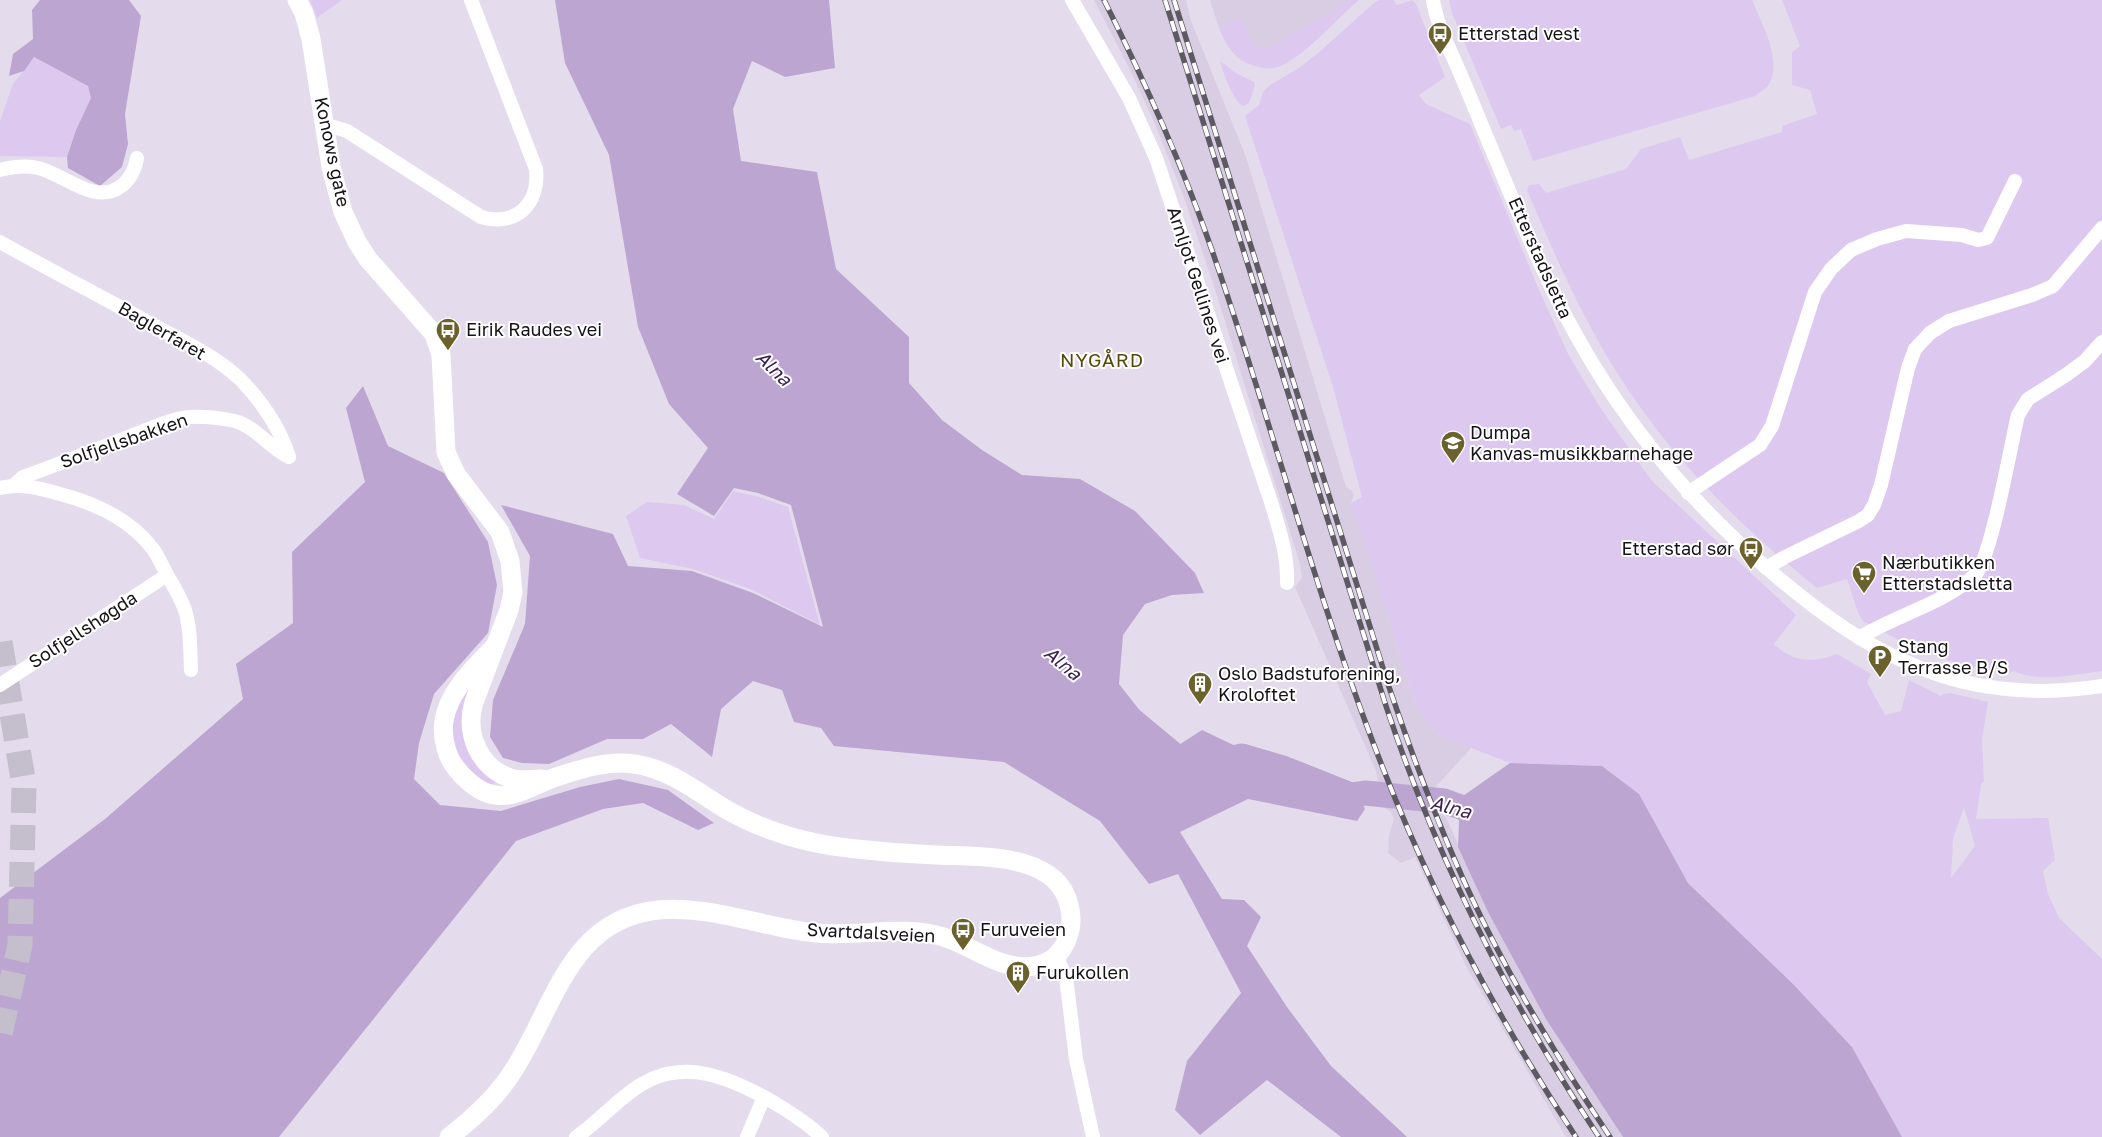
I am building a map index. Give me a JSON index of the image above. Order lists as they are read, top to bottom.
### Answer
{
  "streets": {
    "street": [
      "Konows gate",
      "Etterstadsletta",
      "Arnljot Gellines vei",
      "Baglerfaret",
      "Solfjellsbakken",
      "Solfjellshøgda",
      "Svartdalsveien"
    ]
  },
  "crossings": [
    ["Baglerfaret", "Solfjellsbakken"]
  ],
  "districts": ["NYGÅRD"],
  "water": ["Alna"],
  "places": {
    "bus stop": [
      "Etterstad vest",
      "Eirik Raudes vei",
      "Etterstad sør",
      "Furuveien"
    ],
    "school or university": ["Dumpa Kanvas-musikkbarnehage"],
    "supermarket": ["Nærbutikken Etterstadsletta"],
    "parking": ["Stang Terrasse B/S"],
    "building": ["Oslo Badstuforening, Kroloftet", "Furukollen"]
  }
}
